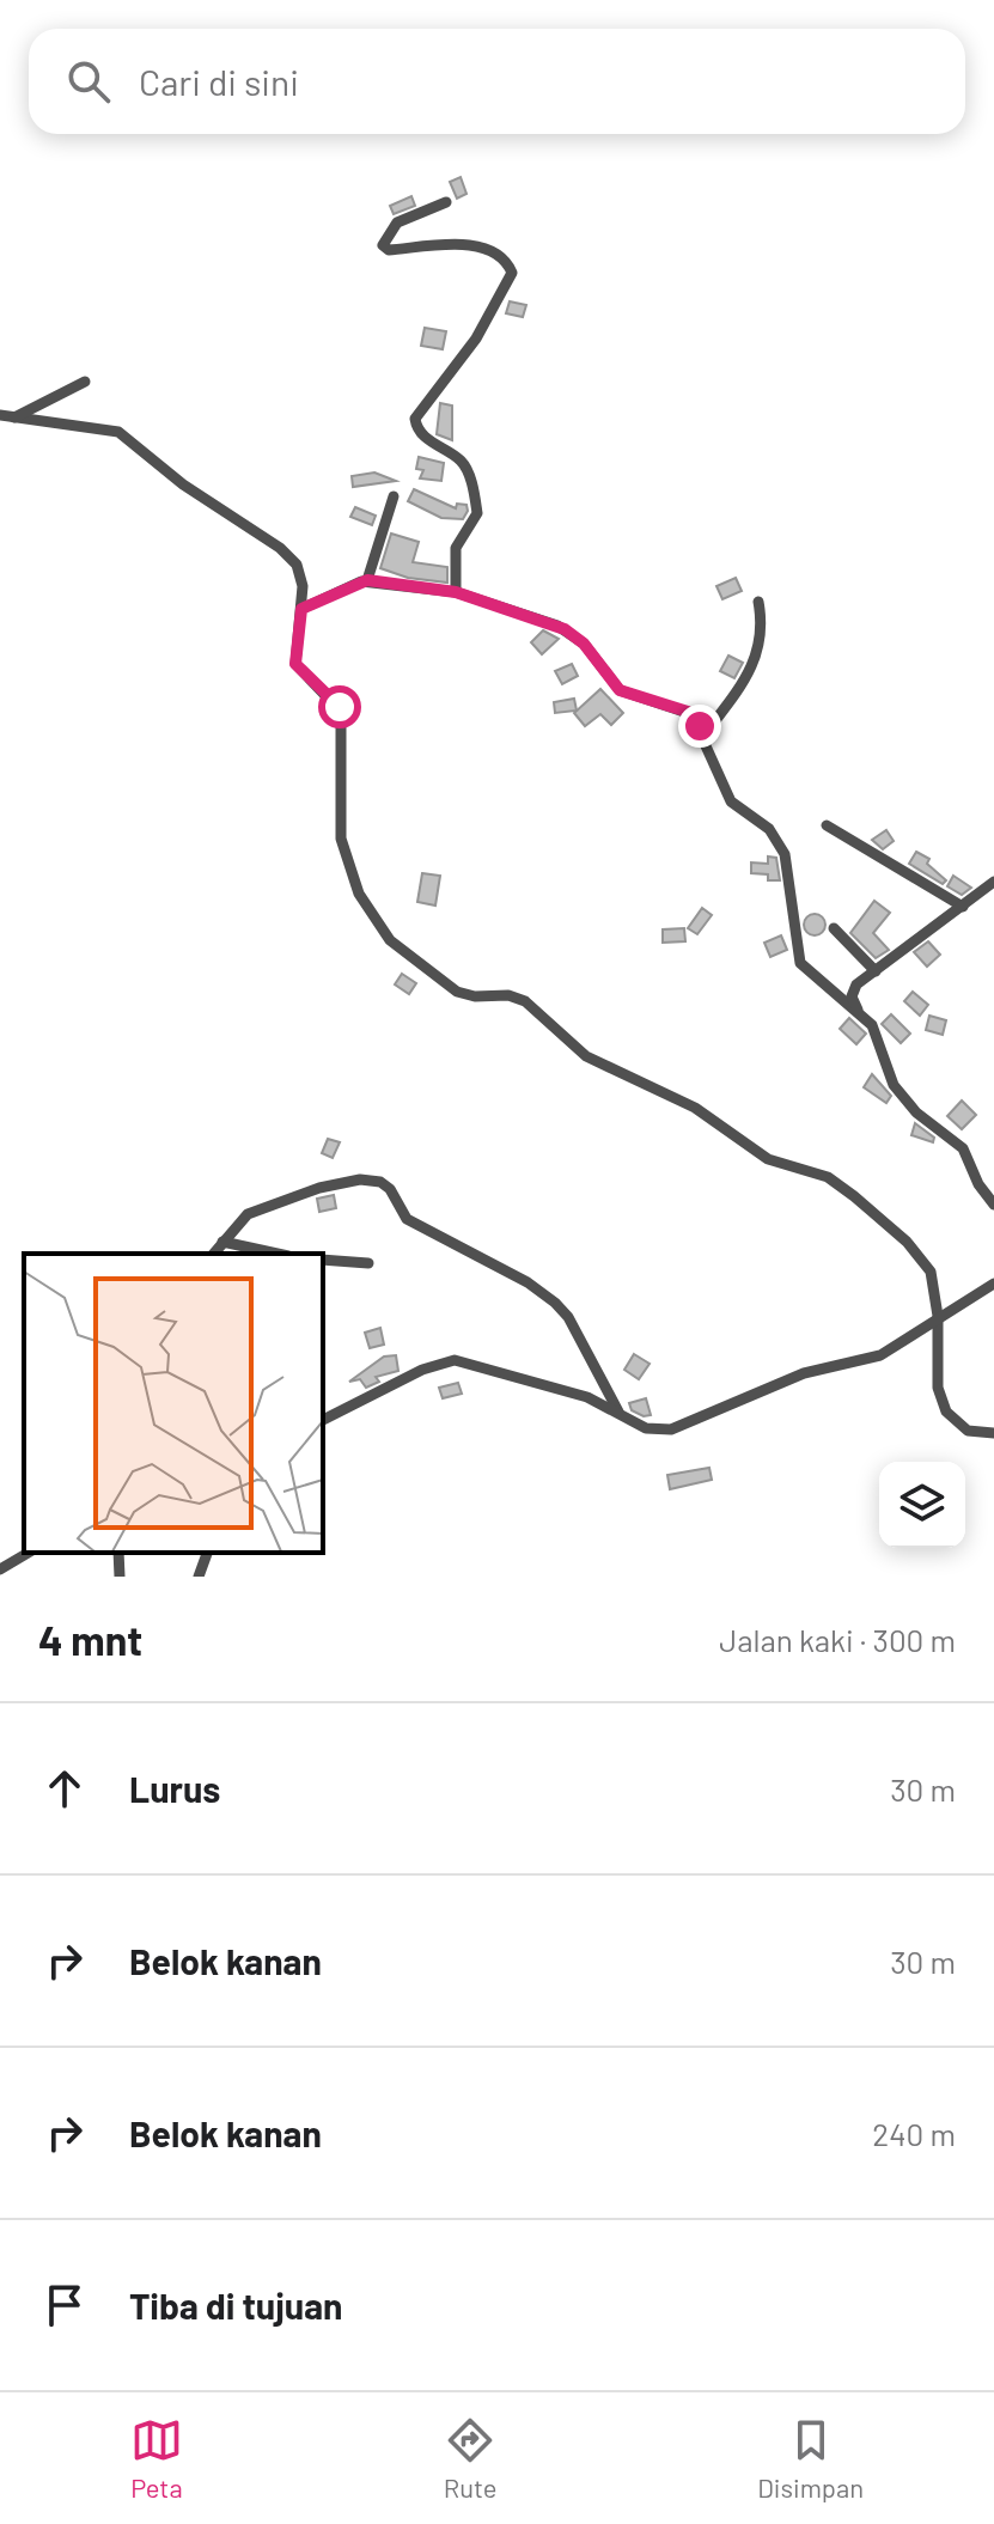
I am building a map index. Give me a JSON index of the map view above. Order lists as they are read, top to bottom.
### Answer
{
  "page": {
    "search": "Cari di sini",
    "heading": ["4 mnt", "Jalan kaki · 300 m"],
    "list": [
      ["Lurus", "30 m"],
      ["Belok kanan", "30 m"],
      ["Belok kanan", "240 m"],
      "Tiba di tujuan"
    ],
    "nav": ["Peta", "Rute", "Disimpan"]
  }
}
